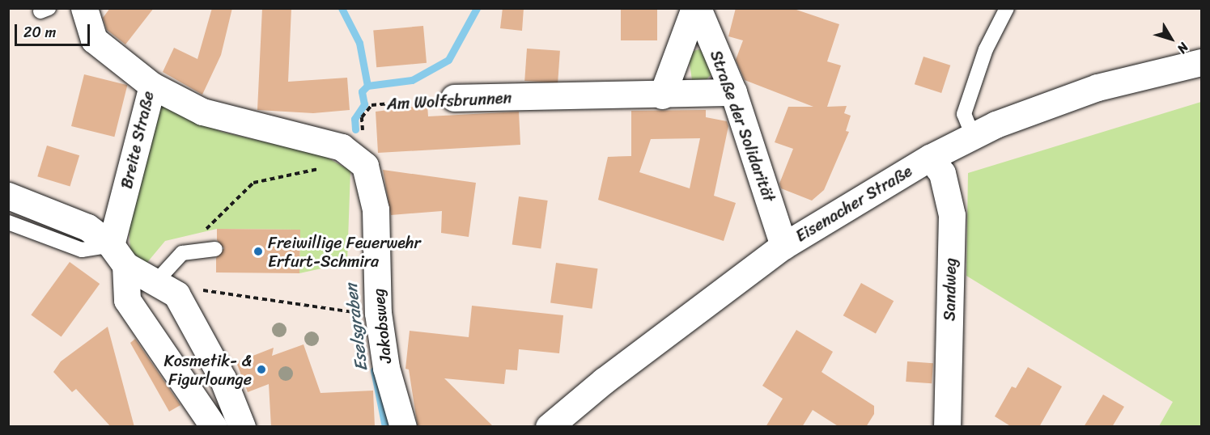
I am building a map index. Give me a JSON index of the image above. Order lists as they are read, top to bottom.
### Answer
{
  "streets": {
    "street": [
      "Am Wolfsbrunnen",
      "Straße der Solidarität",
      "Breite Straße",
      "Eisenacher Straße",
      "Sandweg",
      "Jakobsweg"
    ]
  },
  "crossings": [
    ["Am Wolfsbrunnen", "Straße der Solidarität"],
    ["Am Wolfsbrunnen", "Jakobsweg"],
    ["Straße der Solidarität", "Eisenacher Straße"],
    ["Eisenacher Straße", "Sandweg"]
  ],
  "water": ["Eselsgraben"],
  "places": ["Freiwillige Feuerwehr Erfurt-Schmira", "Kosmetik- & Figurlounge"],
  "scale_bar": "20 m",
  "north": "bottom right"
}
